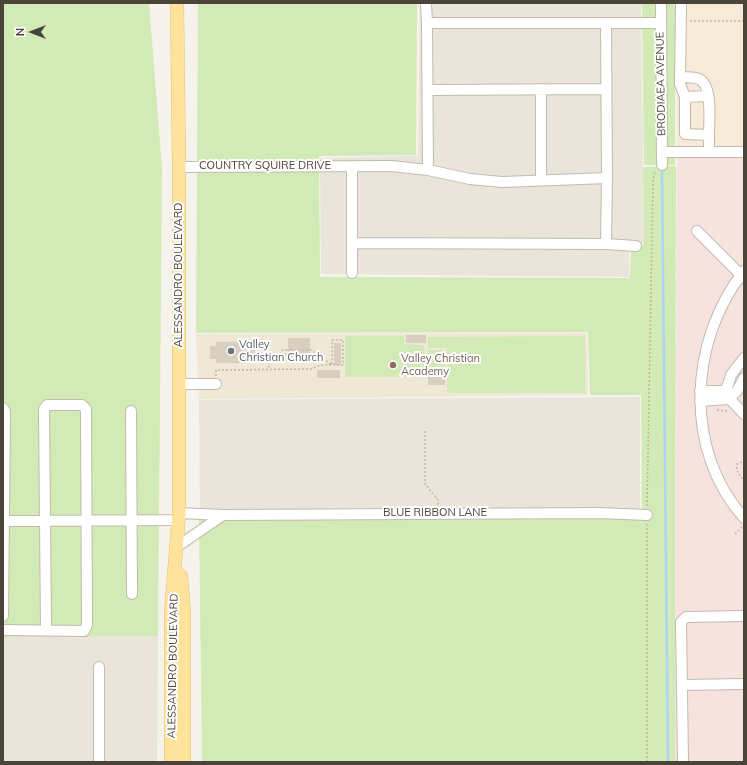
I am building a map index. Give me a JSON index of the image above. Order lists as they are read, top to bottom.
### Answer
{
  "streets": {
    "main road": ["ALESSANDRO BOULEVARD"],
    "street": ["BRODIAEA AVENUE", "COUNTRY SQUIRE DRIVE", "BLUE RIBBON LANE"]
  },
  "crossings": [
    ["COUNTRY SQUIRE DRIVE", "ALESSANDRO BOULEVARD"],
    ["ALESSANDRO BOULEVARD", "BLUE RIBBON LANE"]
  ],
  "places": ["Valley Christian Church", "Valley Christian Academy"],
  "north": "left"
}
